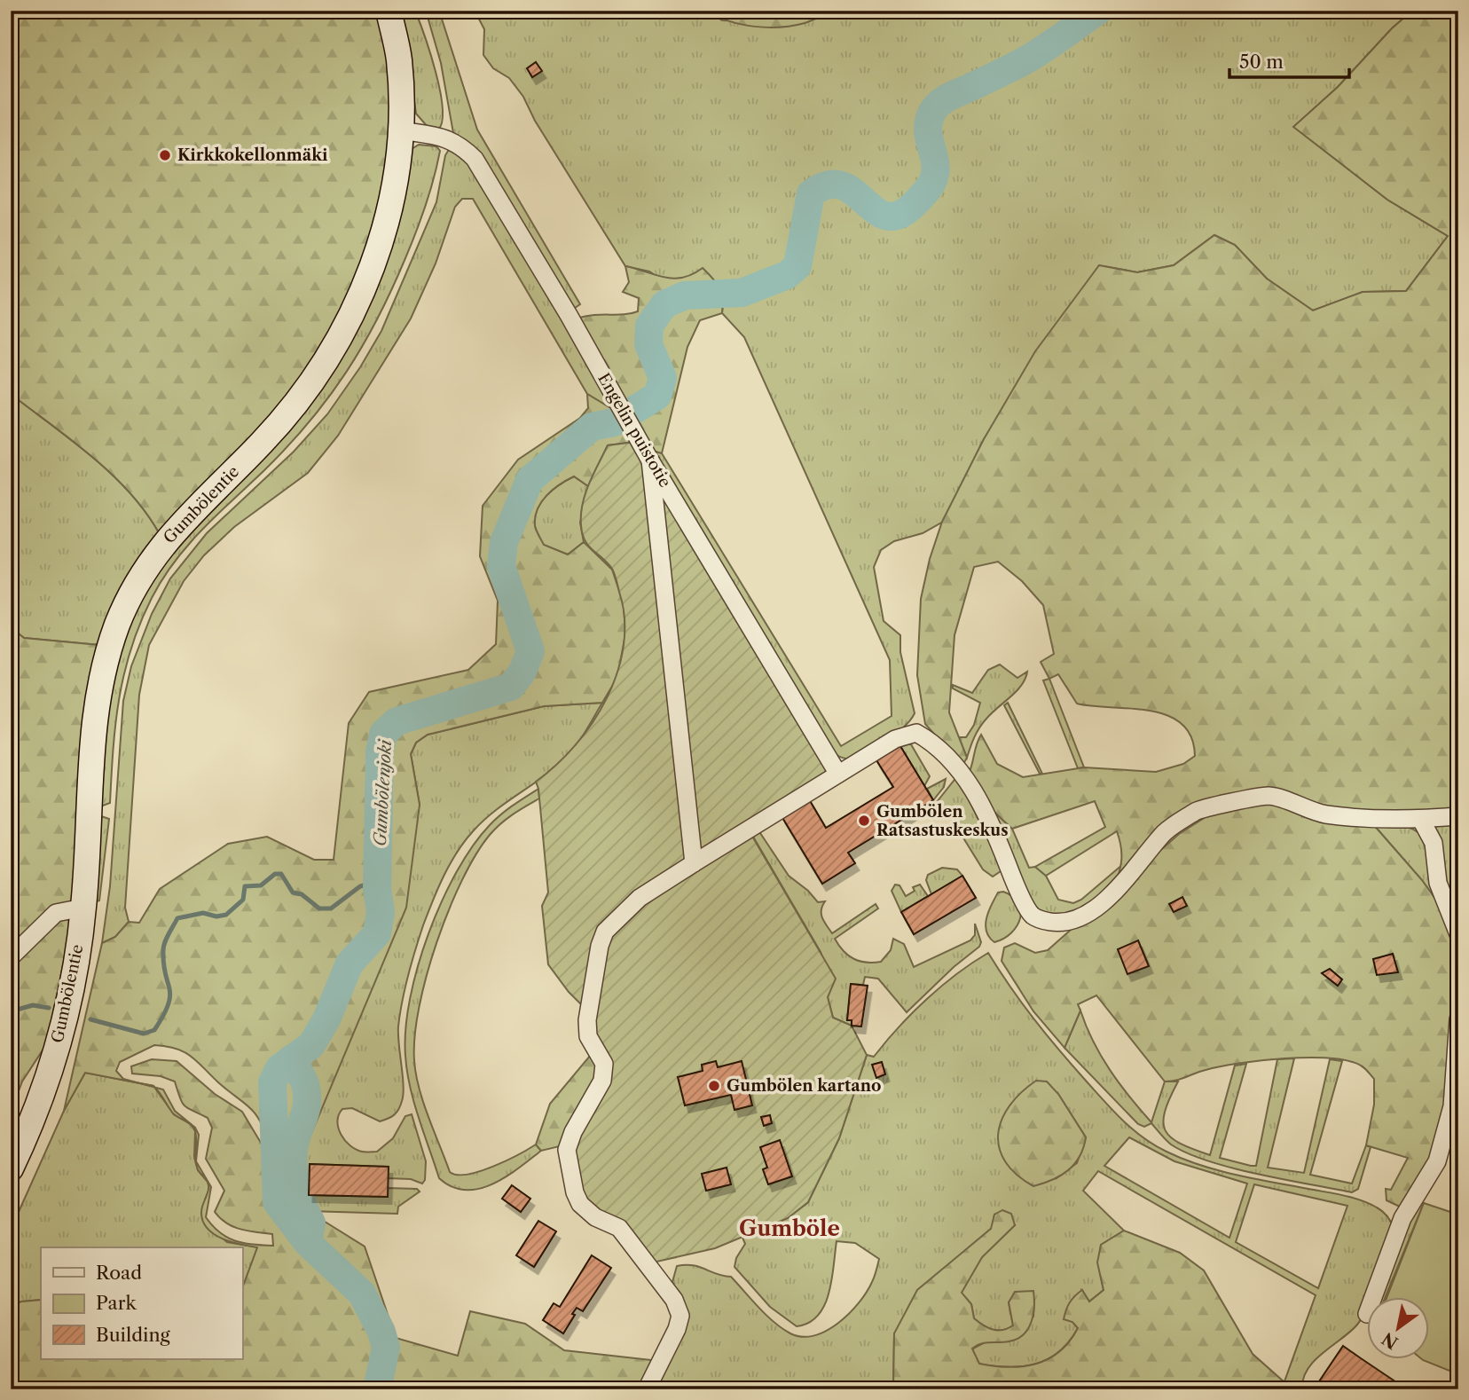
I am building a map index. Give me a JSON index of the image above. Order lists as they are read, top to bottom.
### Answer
{
  "streets": {
    "main road": ["Gumbölentie"],
    "street": ["Engelin puistotie"]
  },
  "crossings": [
    ["Engelin puistotie", "Gumbölentie"]
  ],
  "districts": ["Gumböle"],
  "water": ["Gumbölenjoki"],
  "places": ["Kirkkokellonmäki", "Gumbölen Ratsastuskeskus", "Gumbölen kartano"],
  "legend": ["Road", "Park", "Building"],
  "scale_bar": "50 m",
  "north": "bottom left"
}
